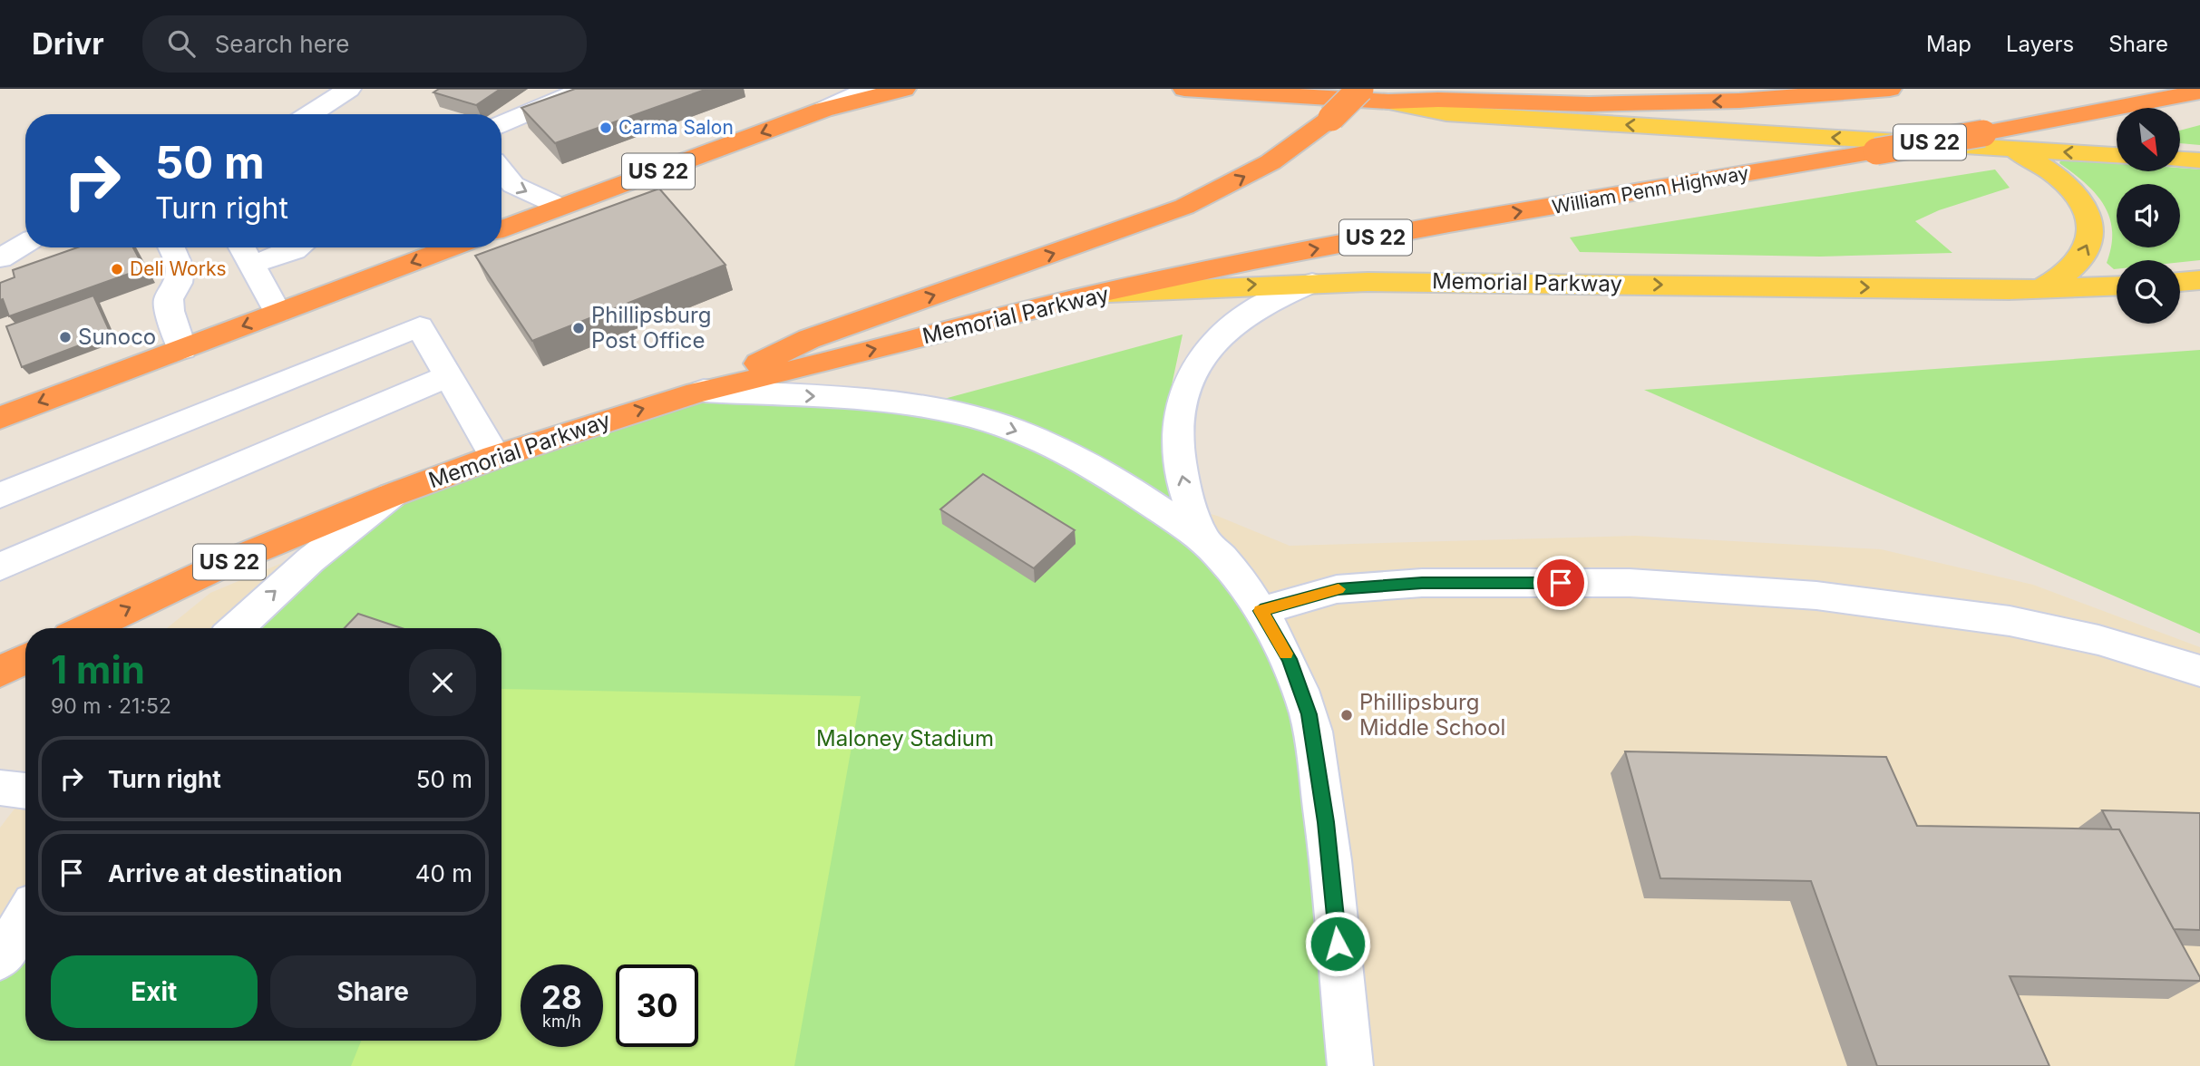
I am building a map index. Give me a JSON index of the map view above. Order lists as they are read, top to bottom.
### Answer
{
  "streets": {
    "highway": ["US 22", "William Penn Highway", "Memorial Parkway"]
  },
  "crossings": [
    ["William Penn Highway", "Memorial Parkway"]
  ],
  "parks": ["Maloney Stadium"],
  "places": [
    "Carma Salon",
    "Deli Works",
    "Phillipsburg Post Office",
    "Sunoco",
    "Phillipsburg Middle School"
  ],
  "north": "bottom right",
  "page": {
    "header": "Drivr",
    "search": "Search here",
    "nav": ["Map", "Layers", "Share"],
    "turn": ["50 m", "Turn right"],
    "heading": ["1 min", "90 m · 21:52"],
    "list": [
      {
        "name": "Turn right",
        "value": "50 m"
      },
      {
        "name": "Arrive at destination",
        "value": "40 m"
      }
    ],
    "buttons": ["Exit", "Share"],
    "speed": "28 km/h",
    "limit": "30"
  }
}
